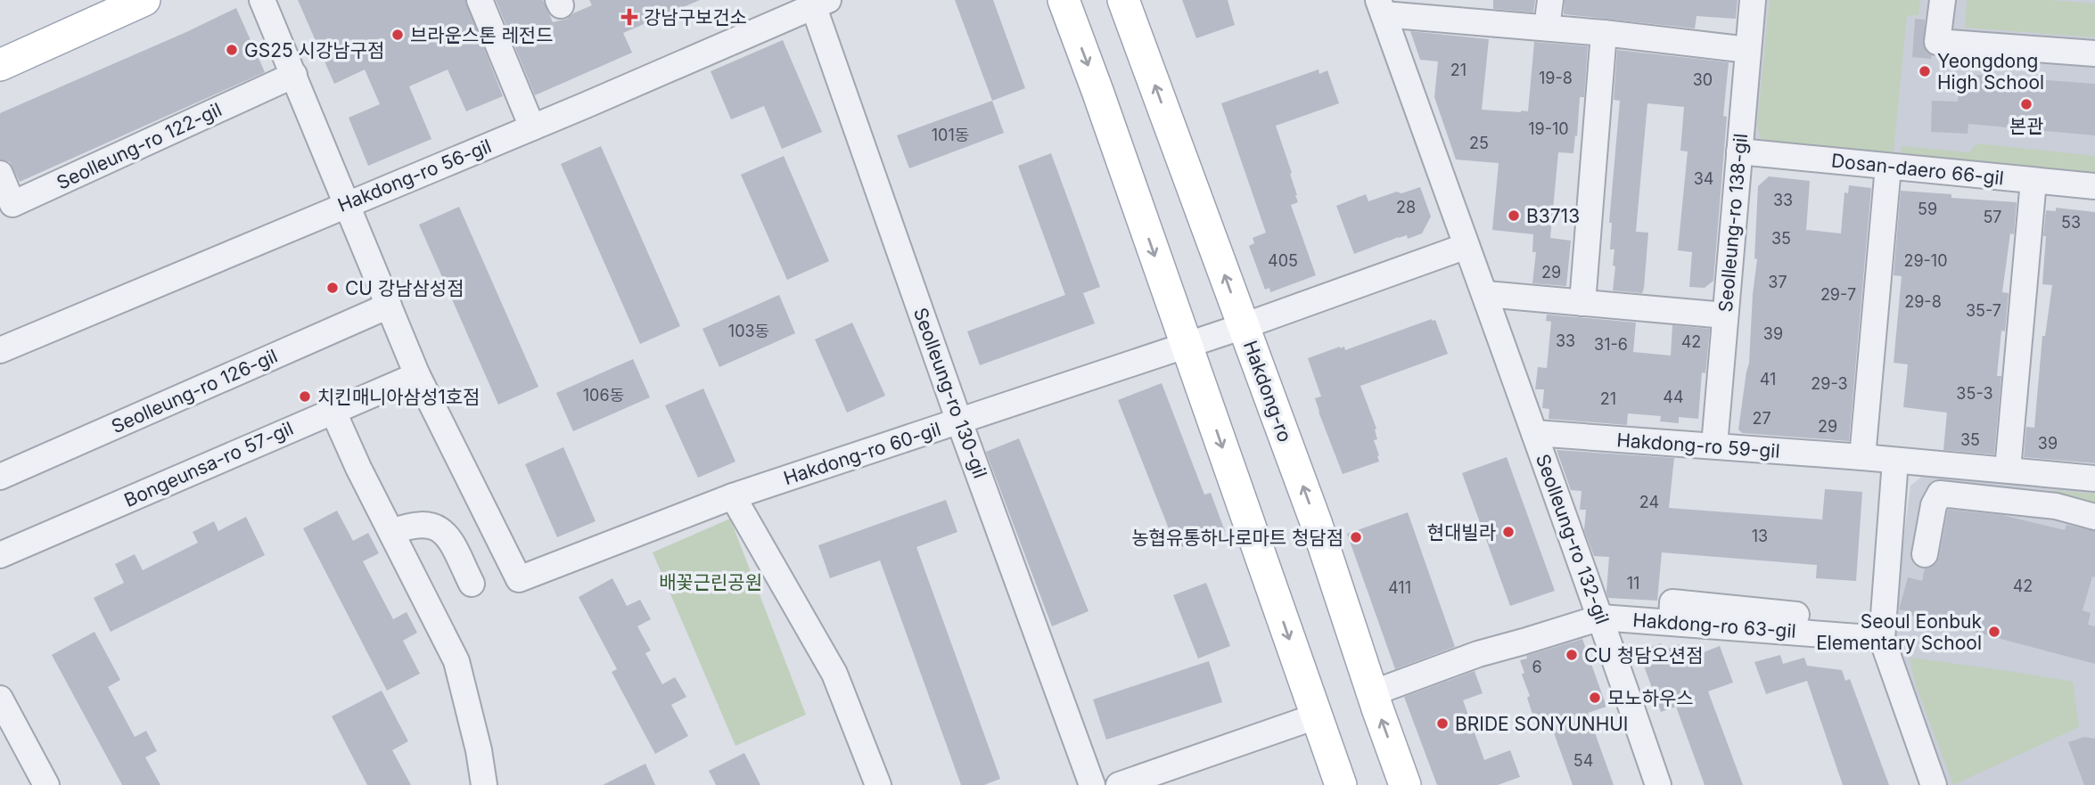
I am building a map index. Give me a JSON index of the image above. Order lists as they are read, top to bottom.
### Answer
{
  "streets": {
    "main road": ["Hakdong-ro"],
    "street": [
      "Seolleung-ro 122-gil",
      "Dosan-daero 66-gil",
      "Hakdong-ro 56-gil",
      "Seolleung-ro 138-gil",
      "Seolleung-ro 126-gil",
      "Seolleung-ro 130-gil",
      "Hakdong-ro 59-gil",
      "Hakdong-ro 60-gil",
      "Bongeunsa-ro 57-gil",
      "Seolleung-ro 132-gil",
      "Hakdong-ro 63-gil"
    ]
  },
  "crossings": [
    ["Dosan-daero 66-gil", "Seolleung-ro 138-gil"],
    ["Hakdong-ro 56-gil", "Seolleung-ro 130-gil"],
    ["Seolleung-ro 138-gil", "Hakdong-ro 59-gil"],
    ["Seolleung-ro 138-gil", "Seolleung-ro 132-gil"],
    ["Hakdong-ro", "Hakdong-ro 60-gil"],
    ["Hakdong-ro", "Hakdong-ro 63-gil"],
    ["Seolleung-ro 130-gil", "Hakdong-ro 60-gil"],
    ["Hakdong-ro 59-gil", "Seolleung-ro 132-gil"],
    ["Hakdong-ro 60-gil", "Bongeunsa-ro 57-gil"],
    ["Seolleung-ro 132-gil", "Hakdong-ro 63-gil"]
  ],
  "parks": ["배꽃근린공원"],
  "places": {
    "health": ["강남구보건소"],
    "other": [
      "브라운스톤 레전드",
      "GS25 시강남구점",
      "Yeongdong High School",
      "본관",
      "B3713",
      "CU 강남삼성점",
      "치킨매니아삼성1호점",
      "현대빌라",
      "농협유통하나로마트 청담점",
      "Seoul Eonbuk Elementary School",
      "CU 청담오션점",
      "모노하우스",
      "BRIDE SONYUNHUI"
    ]
  },
  "house_numbers": [
    "21",
    "19-8",
    "30",
    "19-10",
    "101동",
    "25",
    "34",
    "33",
    "28",
    "59",
    "57",
    "53",
    "35",
    "405",
    "29-10",
    "29",
    "37",
    "29-7",
    "29-8",
    "35-7",
    "103동",
    "39",
    "33",
    "42",
    "31-6",
    "41",
    "29-3",
    "35-3",
    "106동",
    "44",
    "21",
    "27",
    "29",
    "35",
    "39",
    "24",
    "13",
    "11",
    "42",
    "411",
    "6",
    "54"
  ]
}
